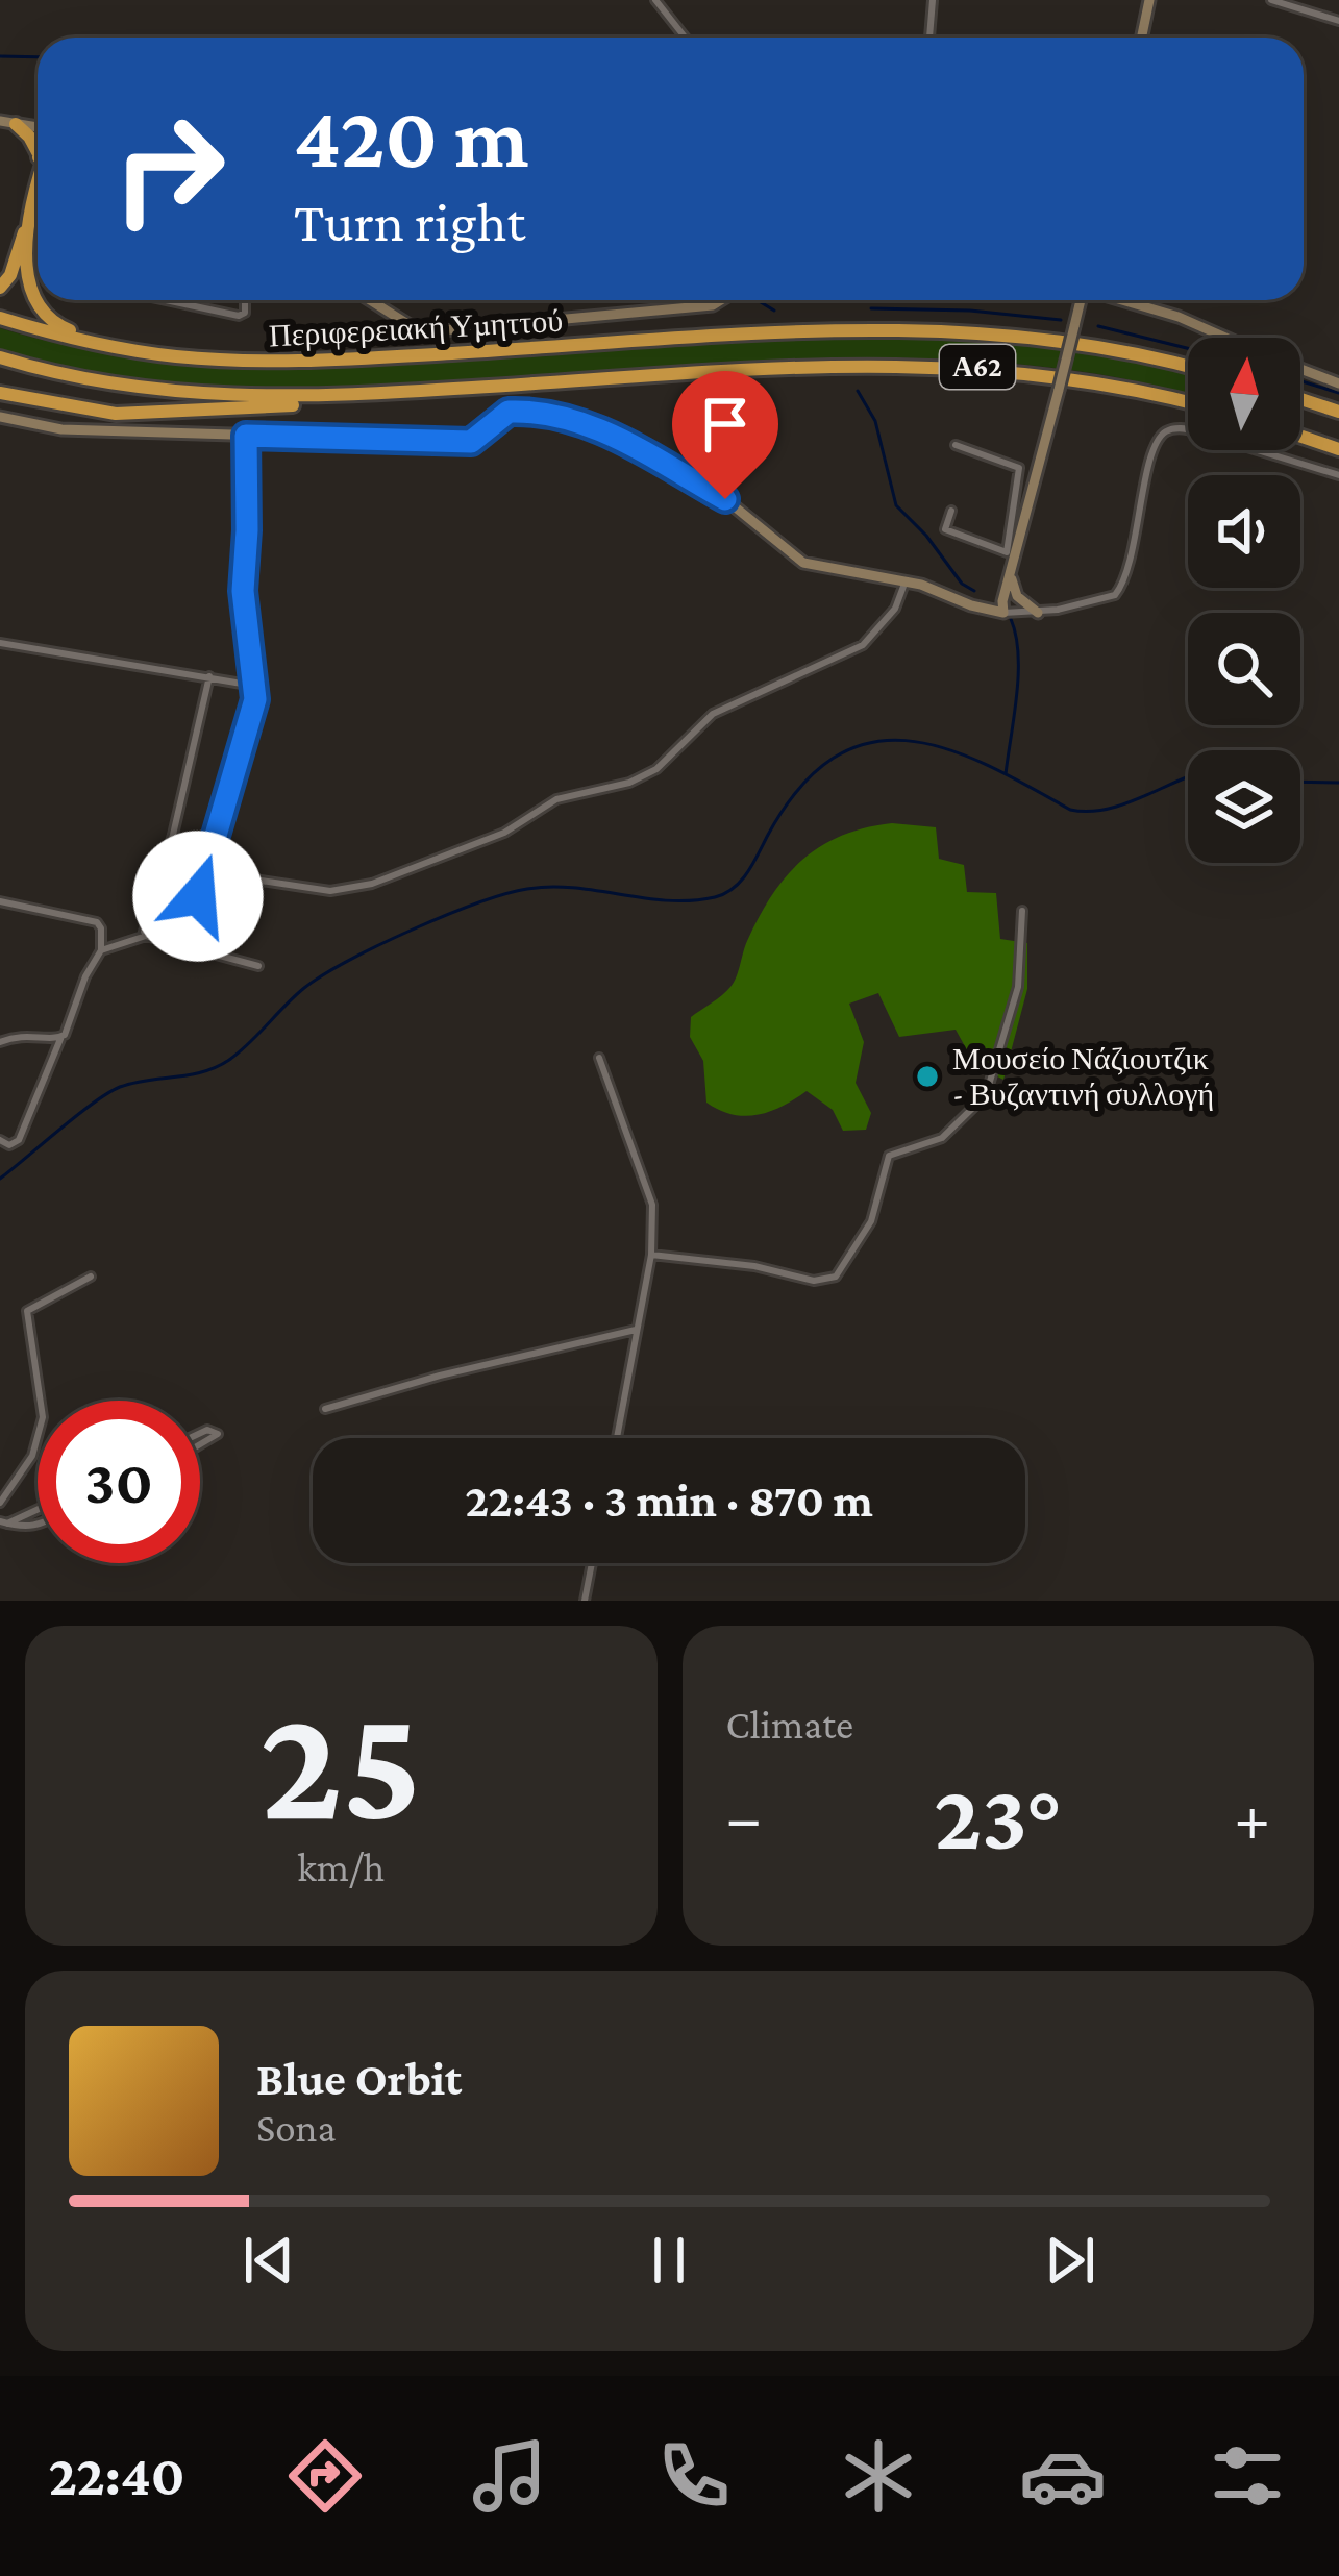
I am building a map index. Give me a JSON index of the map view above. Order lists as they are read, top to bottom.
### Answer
{
  "streets": {
    "highway": ["Περιφερειακή Υμηττού", "Α62"]
  },
  "places": ["Μουσείο Νάζιουτζικ - Βυζαντινή συλλογή"],
  "north": "top",
  "page": {
    "turn": ["420 m", "Turn right"],
    "limit": "30",
    "trip": "22:43 · 3 min · 870 m",
    "tile": [
      ["25", "km/h"],
      "Climate"
    ],
    "heat": ["−", "23°", "+"],
    "song": ["Blue Orbit", "Sona"],
    "tabs": "22:40"
  }
}
